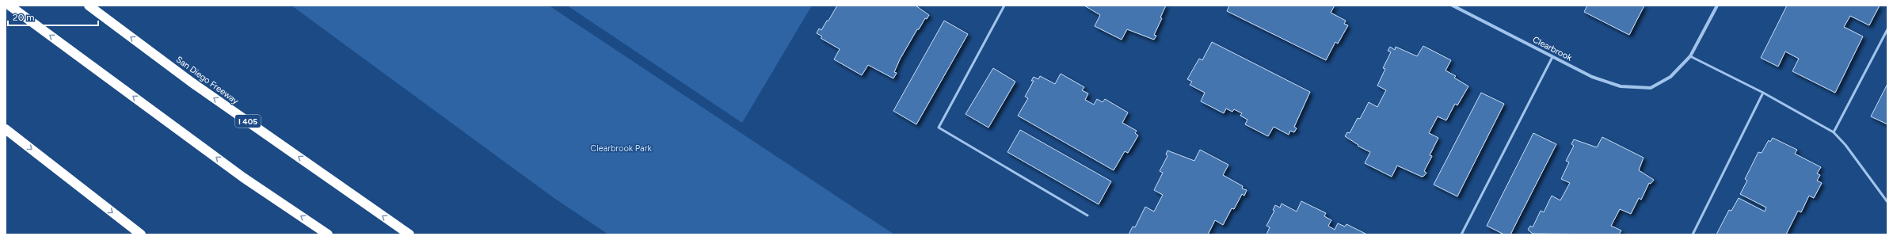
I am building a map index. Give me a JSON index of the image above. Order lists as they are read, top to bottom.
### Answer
{
  "streets": {
    "highway": ["San Diego Freeway", "I 405"],
    "street": ["Clearbrook"]
  },
  "parks": ["Clearbrook Park"],
  "scale_bar": "20 m"
}
